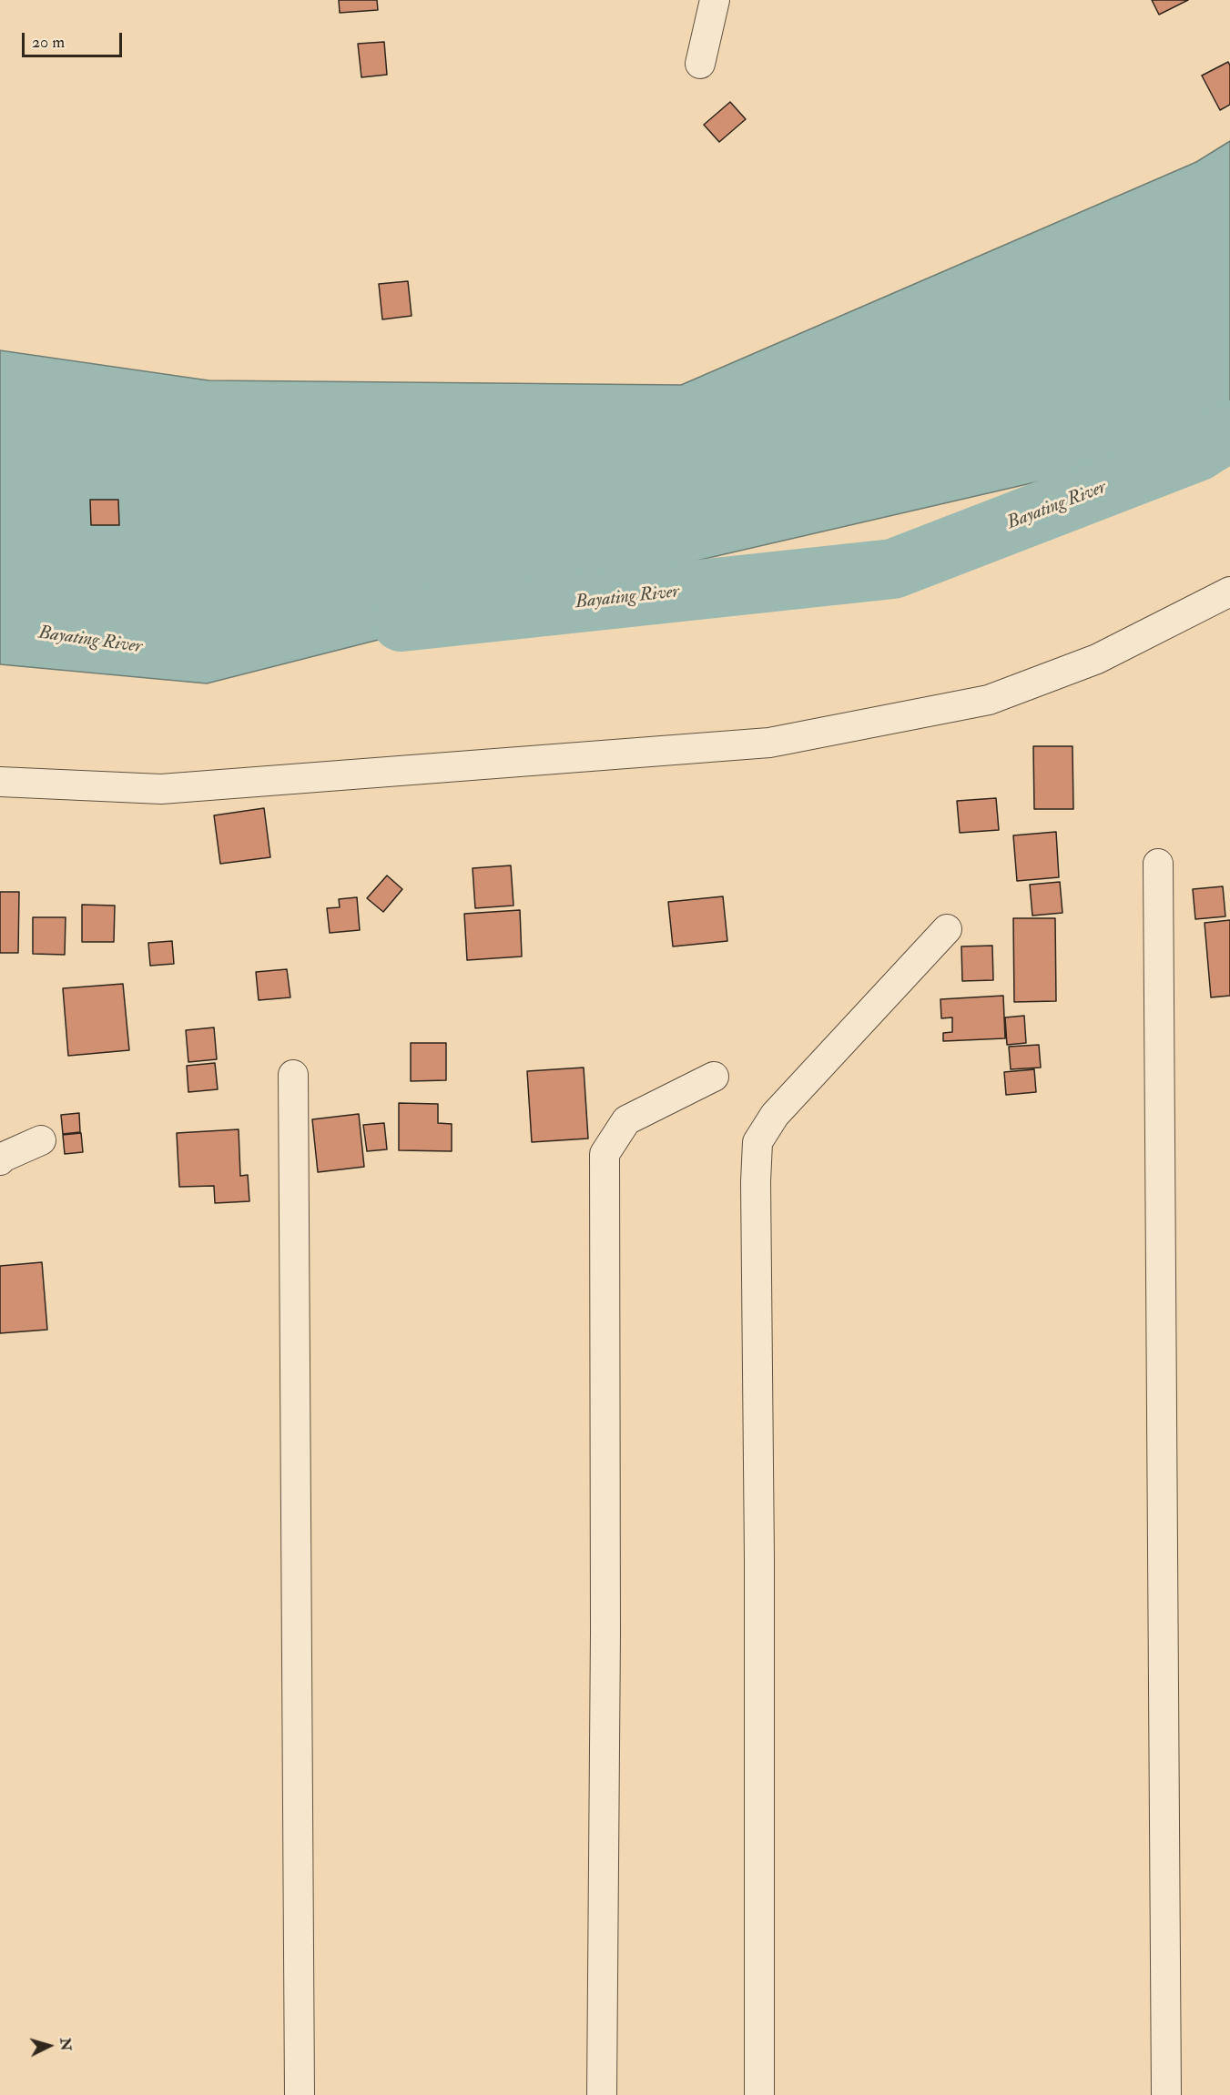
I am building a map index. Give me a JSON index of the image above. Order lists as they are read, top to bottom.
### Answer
{
  "water": ["Bayating River"],
  "scale_bar": "20 m",
  "north": "right"
}
